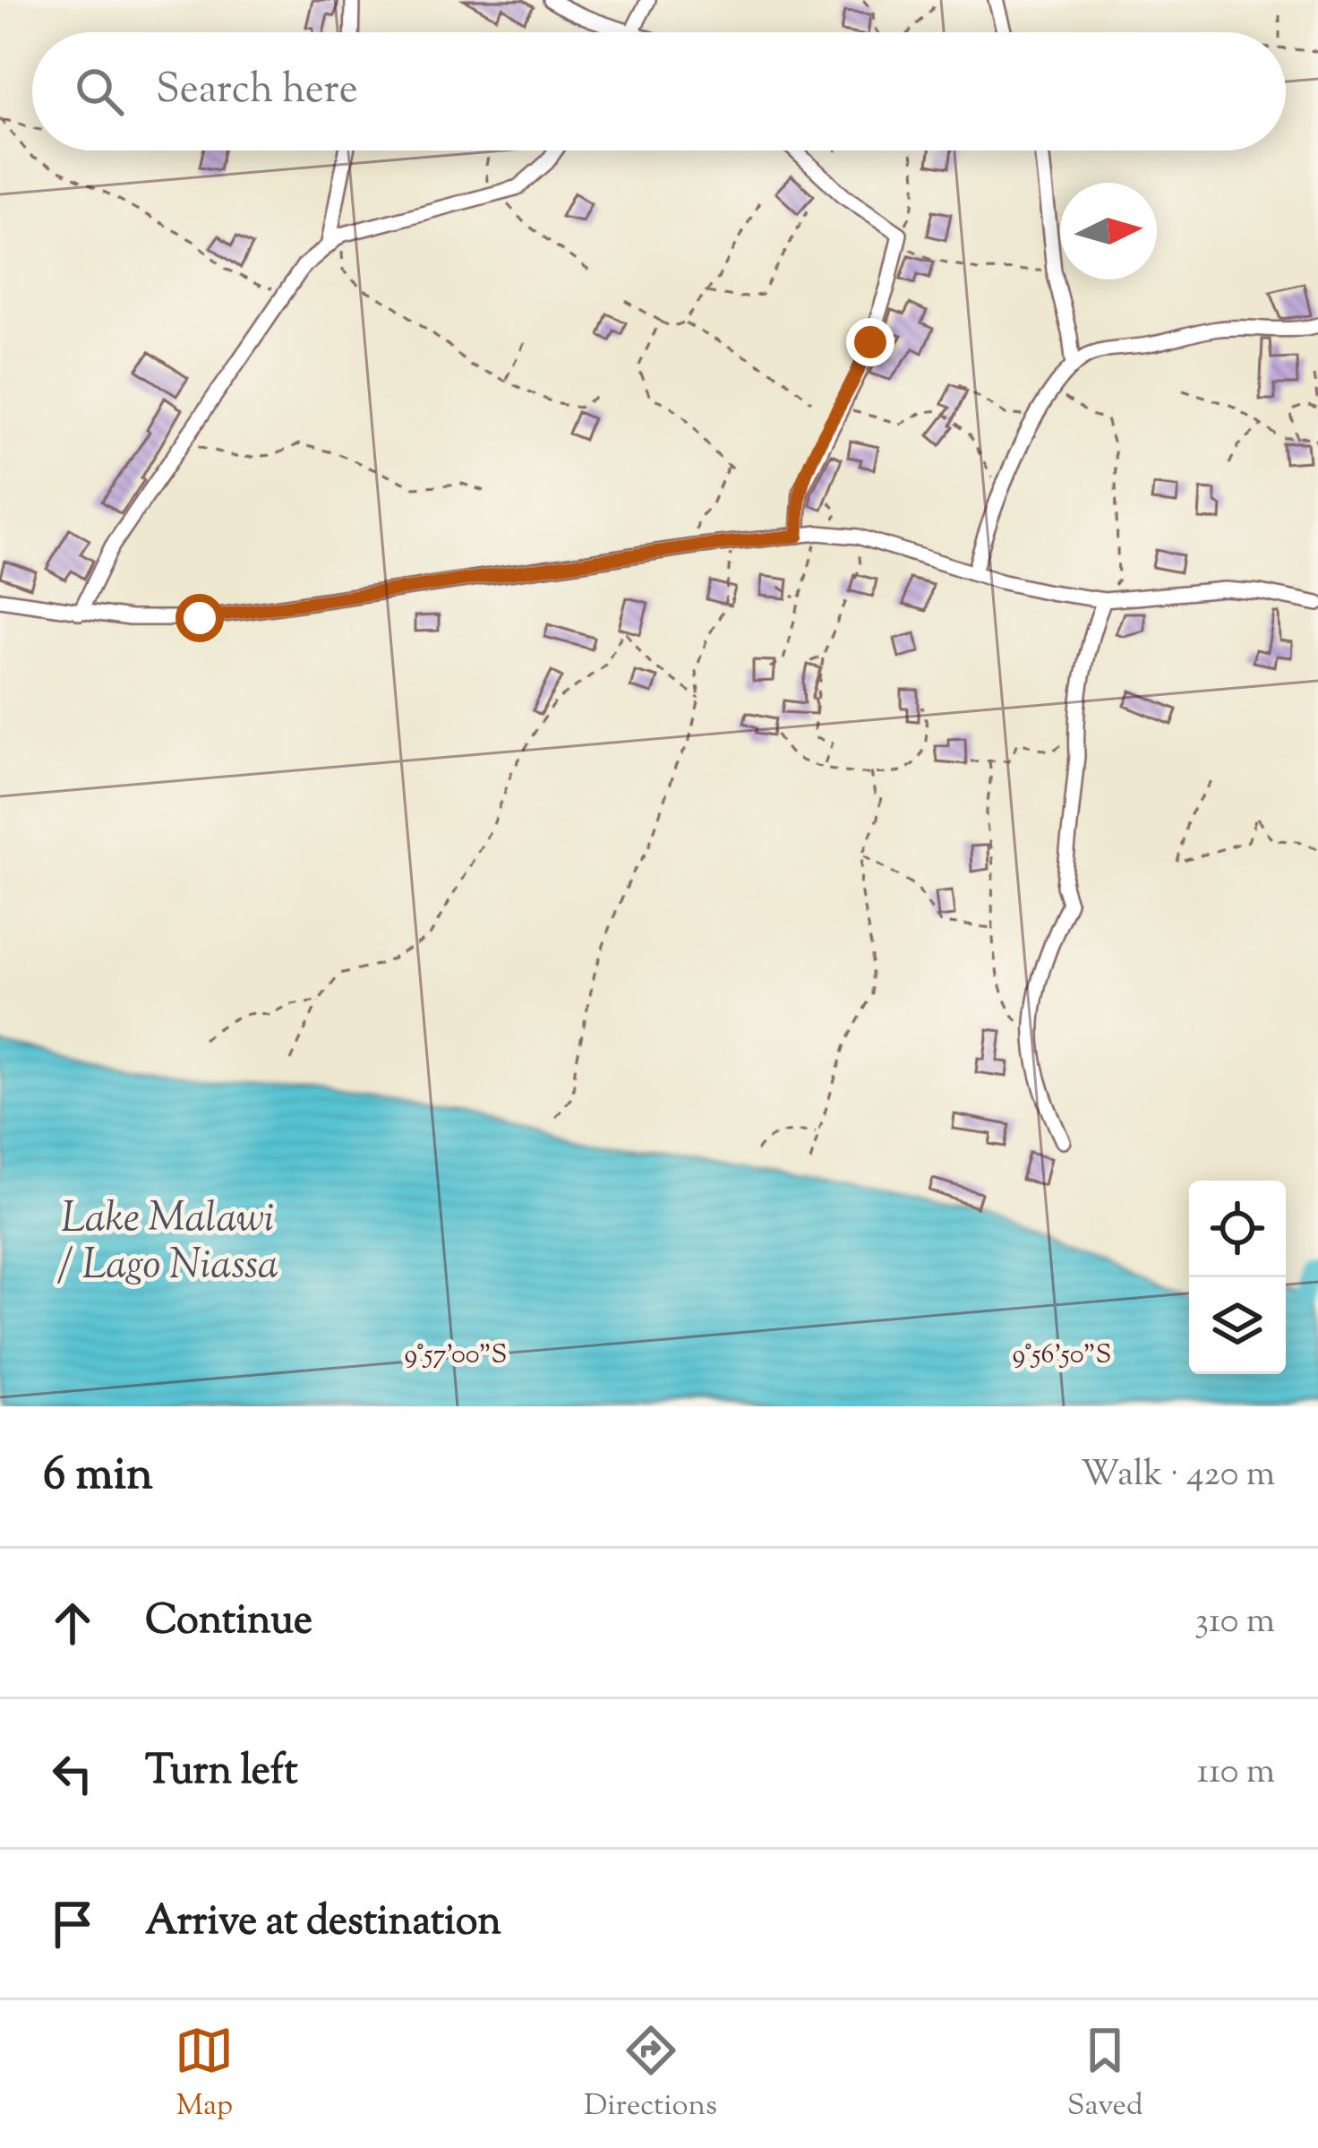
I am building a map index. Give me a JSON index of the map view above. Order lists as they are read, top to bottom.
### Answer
{
  "water": ["Lake Malawi / Lago Niassa"],
  "north": "right",
  "page": {
    "search": "Search here",
    "heading": ["6 min", "Walk · 420 m"],
    "list": [
      ["Continue", "310 m"],
      ["Turn left", "110 m"],
      "Arrive at destination"
    ],
    "nav": ["Map", "Directions", "Saved"]
  },
  "coordinates": ["9°57'00\"S", "9°56'50\"S"]
}
